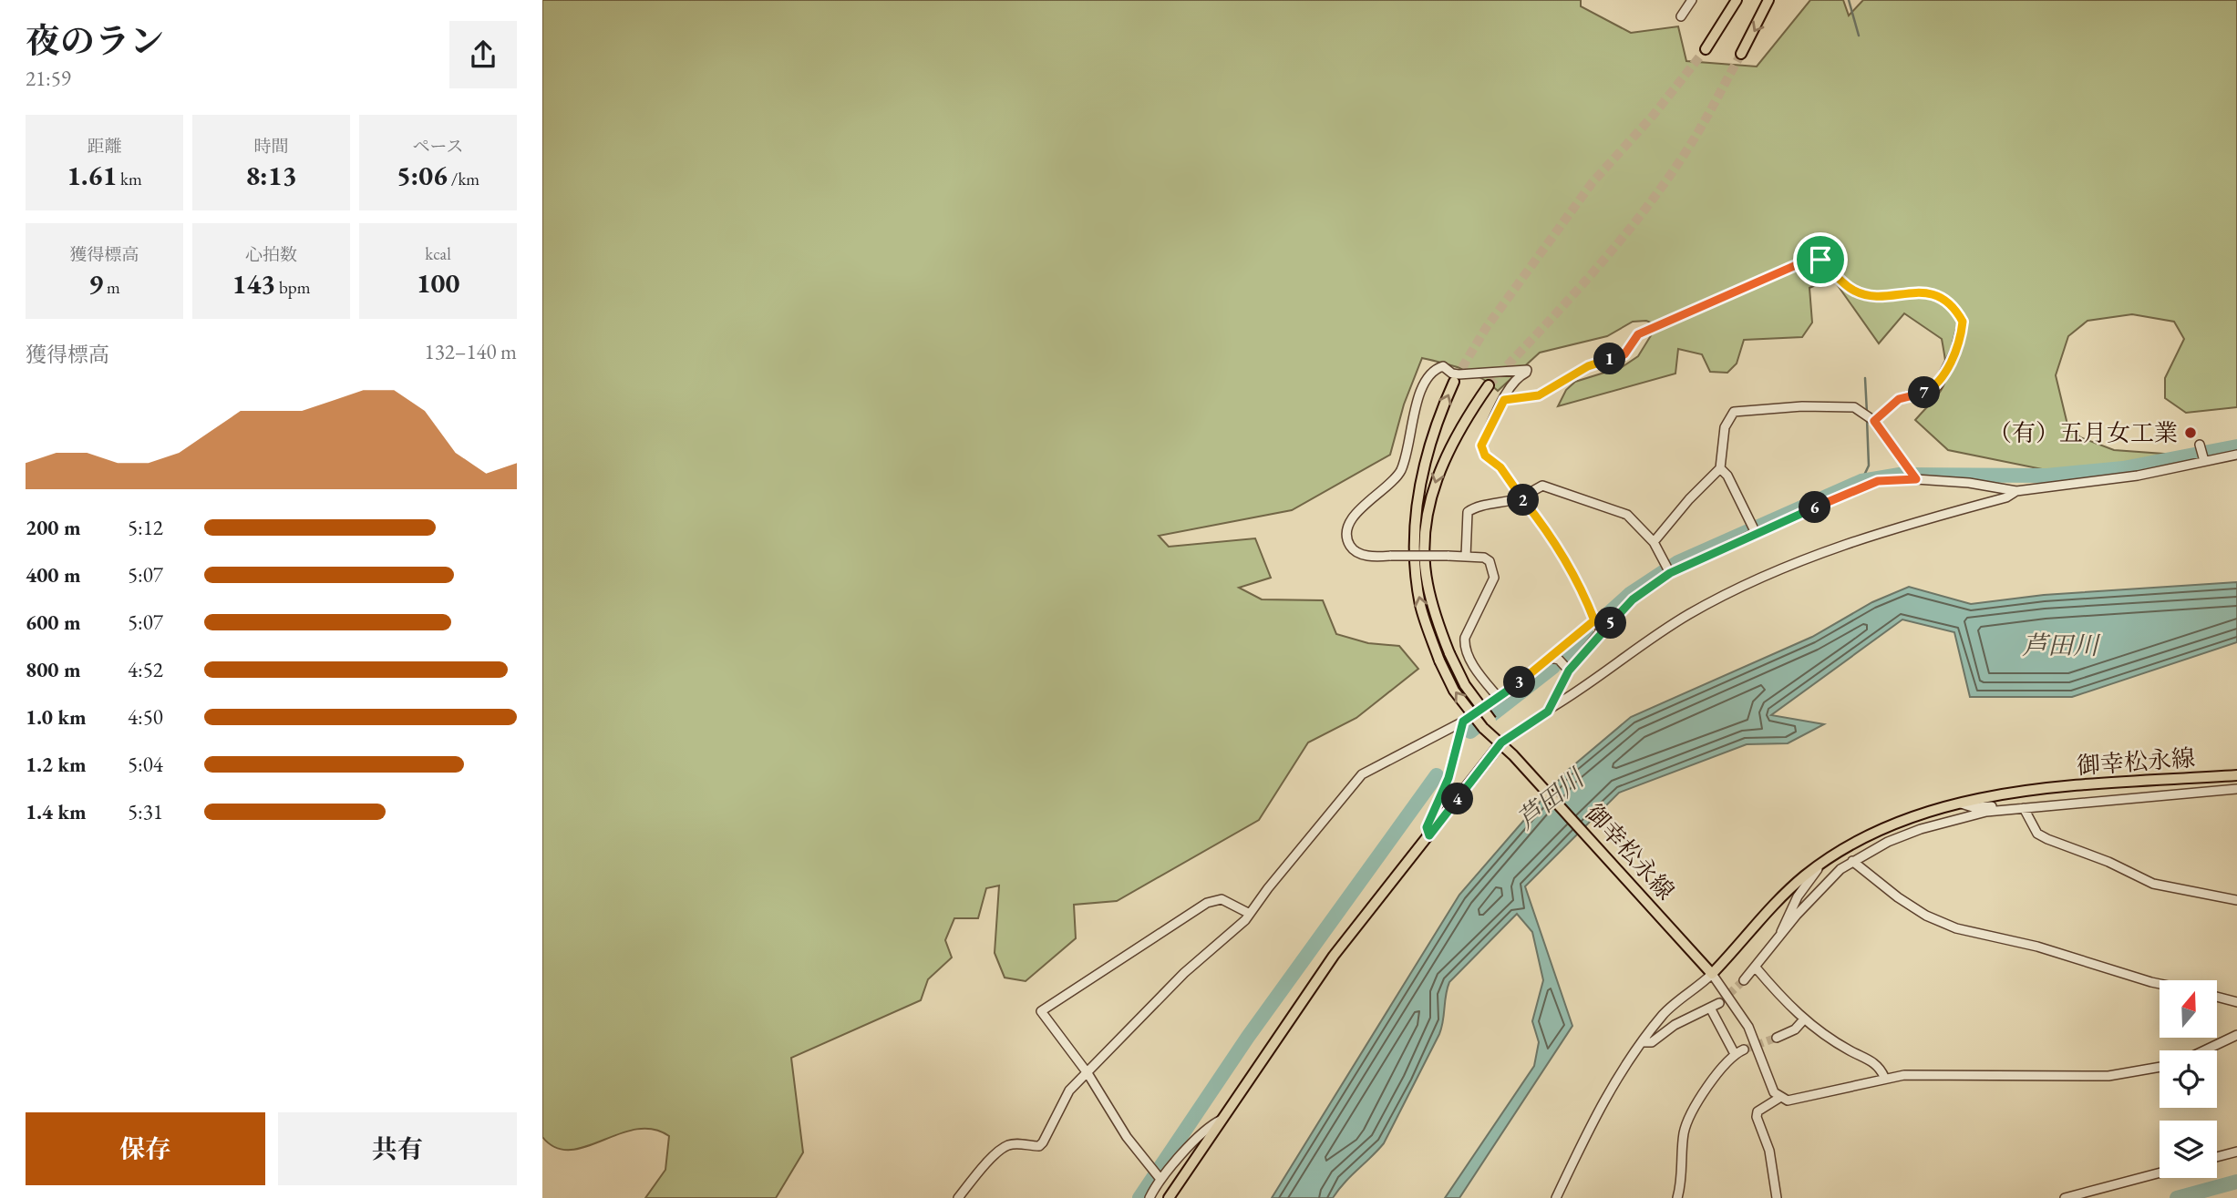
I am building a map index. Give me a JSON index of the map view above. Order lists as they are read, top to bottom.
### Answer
{
  "streets": {
    "main road": ["御幸松永線"]
  },
  "water": ["芦田川"],
  "places": ["（有）五月女工業"],
  "north": "top",
  "page": {
    "heading": ["夜のラン", "21:59"],
    "stats": [
      ["距離", "1.61 km"],
      ["時間", "8:13"],
      ["ペース", "5:06 /km"],
      ["獲得標高", "9 m"],
      ["心拍数", "143 bpm"],
      ["kcal", "100"]
    ],
    "chart": ["獲得標高", "132–140 m"],
    "pins": [
      "1",
      "7",
      "2",
      "6",
      "5",
      "3",
      "4"
    ],
    "list": [
      {
        "name": "200 m",
        "note": "5:12"
      },
      {
        "name": "400 m",
        "note": "5:07"
      },
      {
        "name": "600 m",
        "note": "5:07"
      },
      {
        "name": "800 m",
        "note": "4:52"
      },
      {
        "name": "1.0 km",
        "note": "4:50"
      },
      {
        "name": "1.2 km",
        "note": "5:04"
      },
      {
        "name": "1.4 km",
        "note": "5:31"
      }
    ],
    "buttons": ["保存", "共有"]
  }
}
